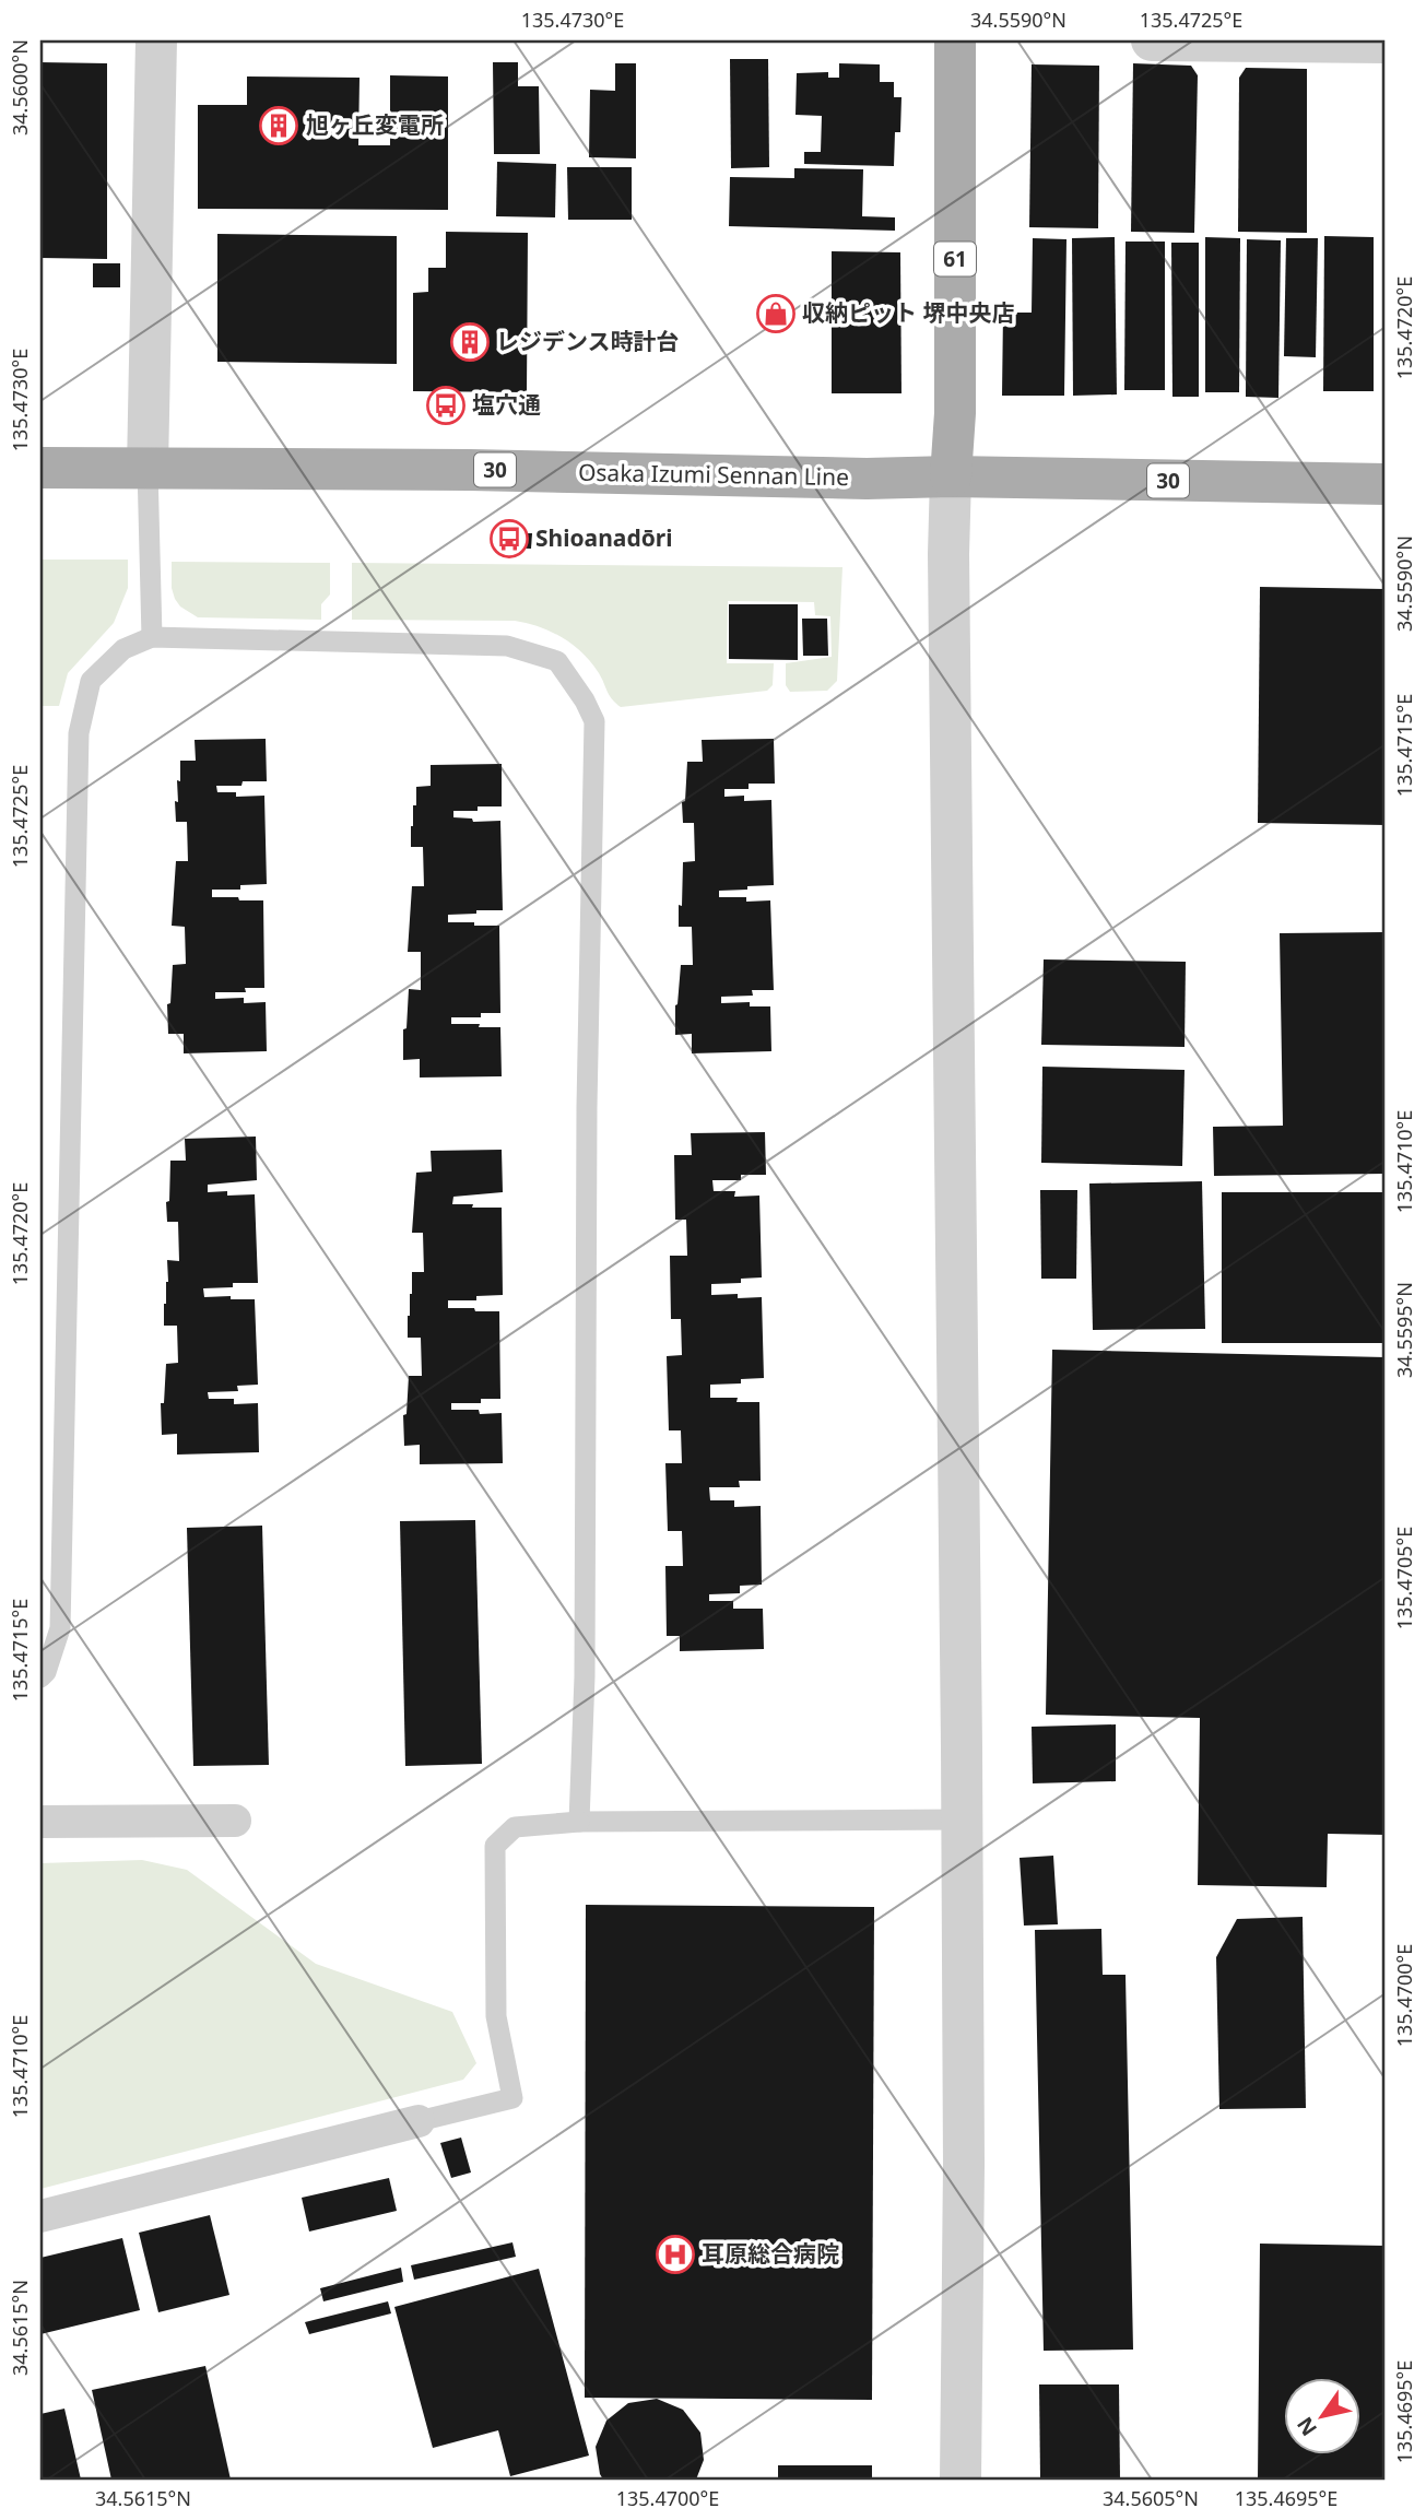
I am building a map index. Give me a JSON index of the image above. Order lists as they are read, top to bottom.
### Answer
{
  "streets": {
    "main road": ["61", "30", "Osaka Izumi Sennan Line"]
  },
  "crossings": [
    ["61", "Osaka Izumi Sennan Line"]
  ],
  "places": {
    "building": ["旭ヶ丘変電所", "レジデンス時計台"],
    "shop": ["収納ピット 堺中央店"],
    "bus stop": ["塩穴通", "Shioanadōri"],
    "hospital": ["耳原総合病院"]
  },
  "north": "bottom left",
  "coordinates": [
    "135.4730°E",
    "34.5590°N",
    "135.4725°E",
    "34.5600°N",
    "135.4720°E",
    "135.4715°E",
    "135.4710°E",
    "34.5595°N",
    "135.4705°E",
    "135.4700°E",
    "34.5615°N",
    "135.4695°E",
    "34.5605°N"
  ]
}
